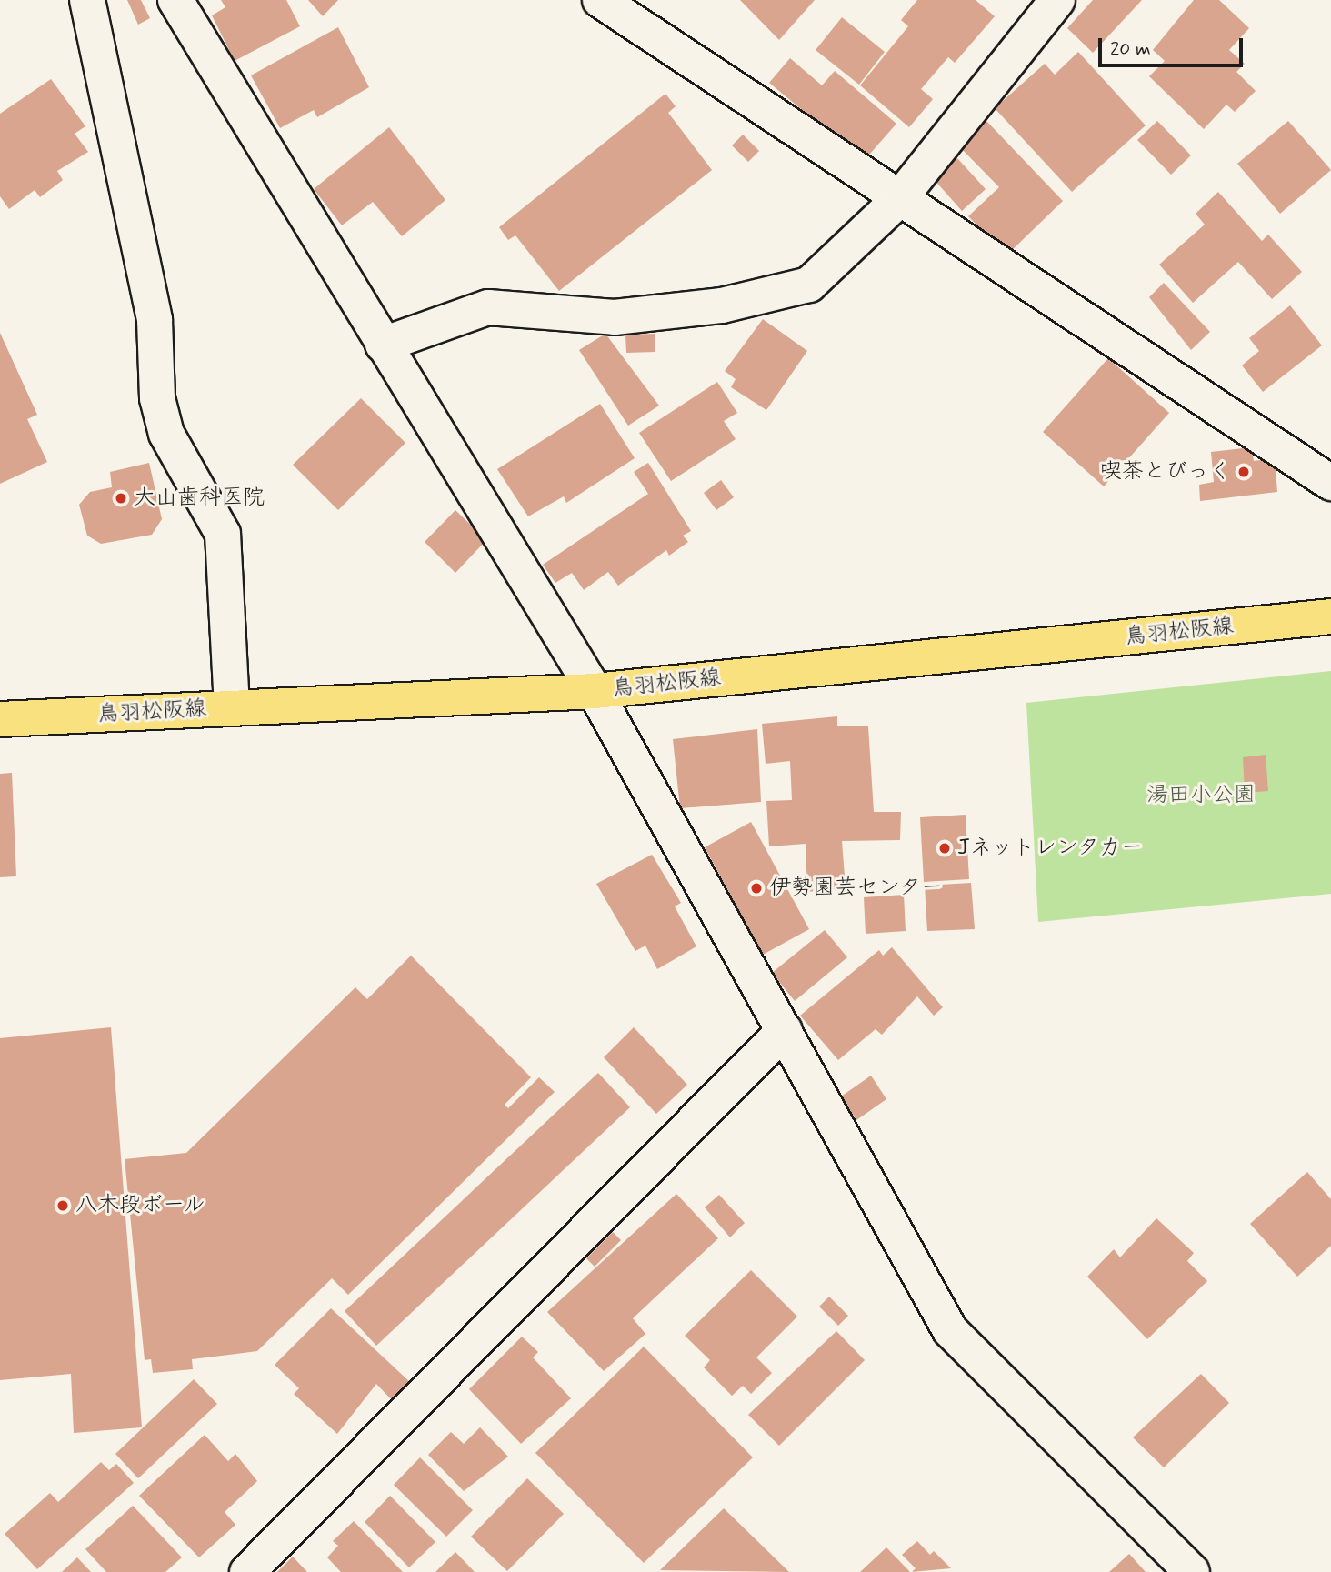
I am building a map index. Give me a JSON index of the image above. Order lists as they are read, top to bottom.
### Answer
{
  "streets": {
    "main road": ["鳥羽松阪線"]
  },
  "parks": ["湯田小公園"],
  "places": [
    "喫茶とびっく",
    "大山歯科医院",
    "Jネットレンタカー",
    "伊勢園芸センター",
    "八木段ボール"
  ],
  "scale_bar": "20 m"
}
